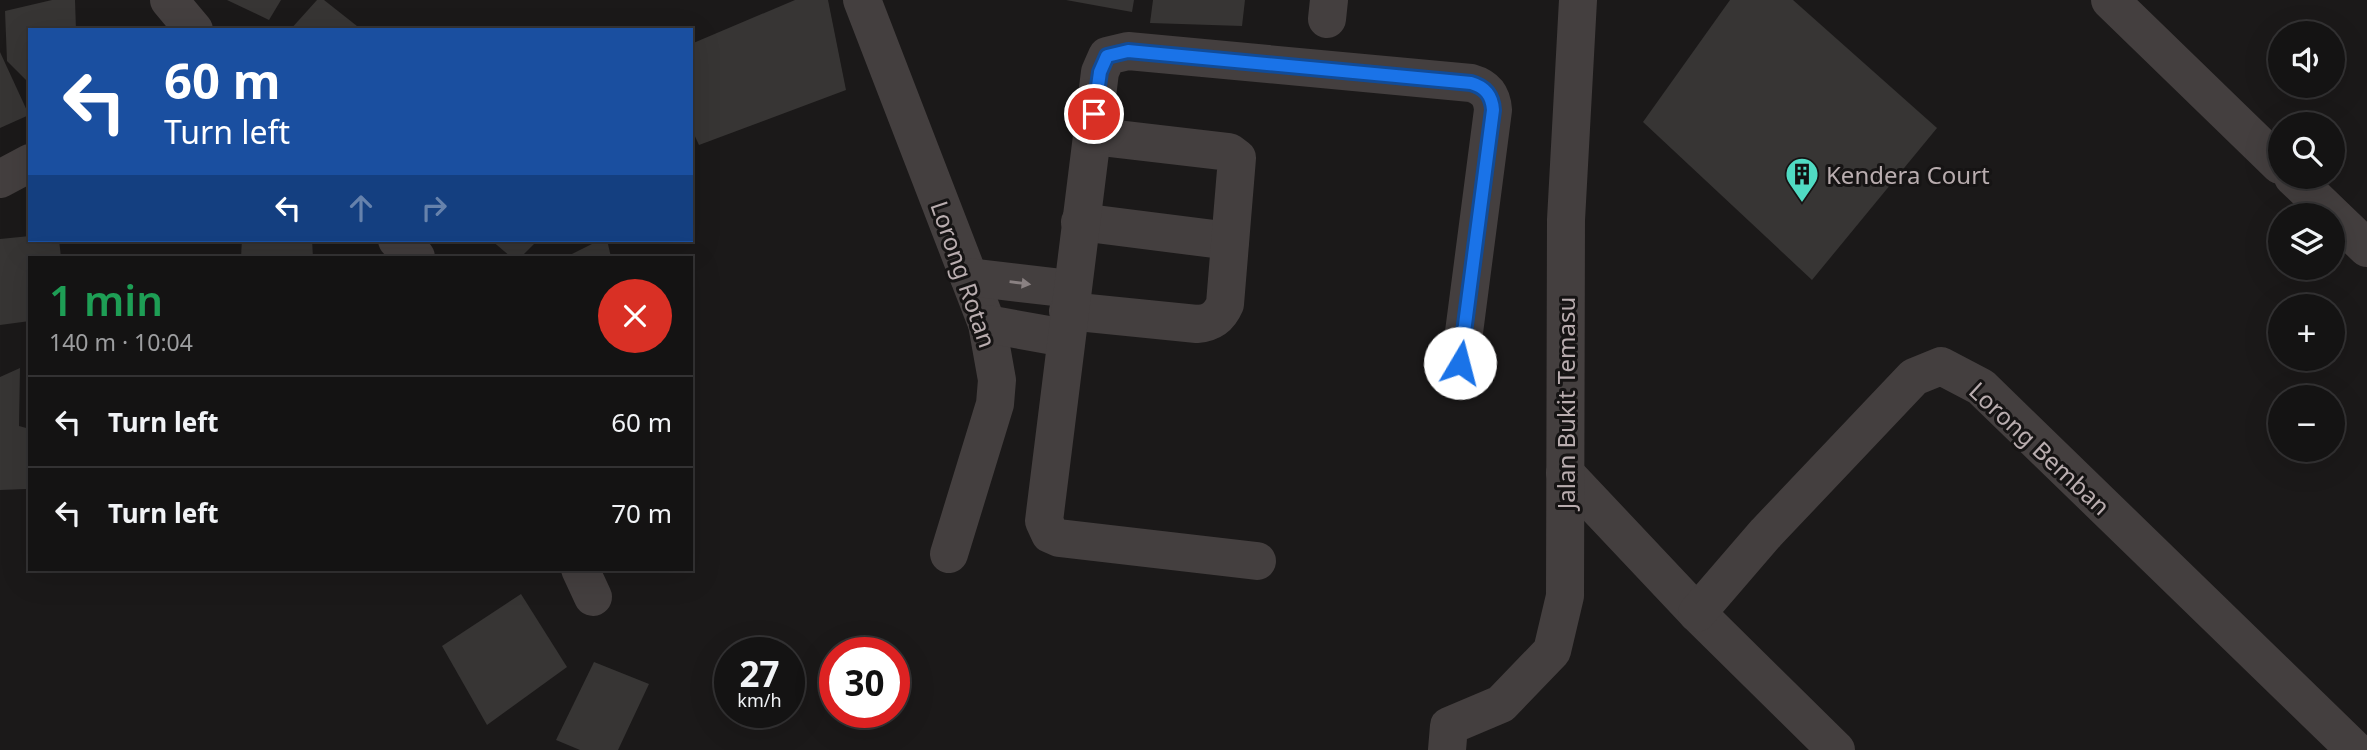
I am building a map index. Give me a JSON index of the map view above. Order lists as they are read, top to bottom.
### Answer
{
  "streets": {
    "street": ["Lorong Rotan", "Jalan Bukit Temasu", "Lorong Bemban"]
  },
  "places": {
    "building": ["Kendera Court"]
  },
  "page": {
    "map_buttons": ["+", "−"],
    "turn": ["60 m", "Turn left"],
    "heading": ["1 min", "140 m · 10:04"],
    "list": [
      {
        "name": "Turn left",
        "value": "60 m"
      },
      {
        "name": "Turn left",
        "value": "70 m"
      }
    ],
    "speed": "27 km/h",
    "limit": "30"
  }
}
